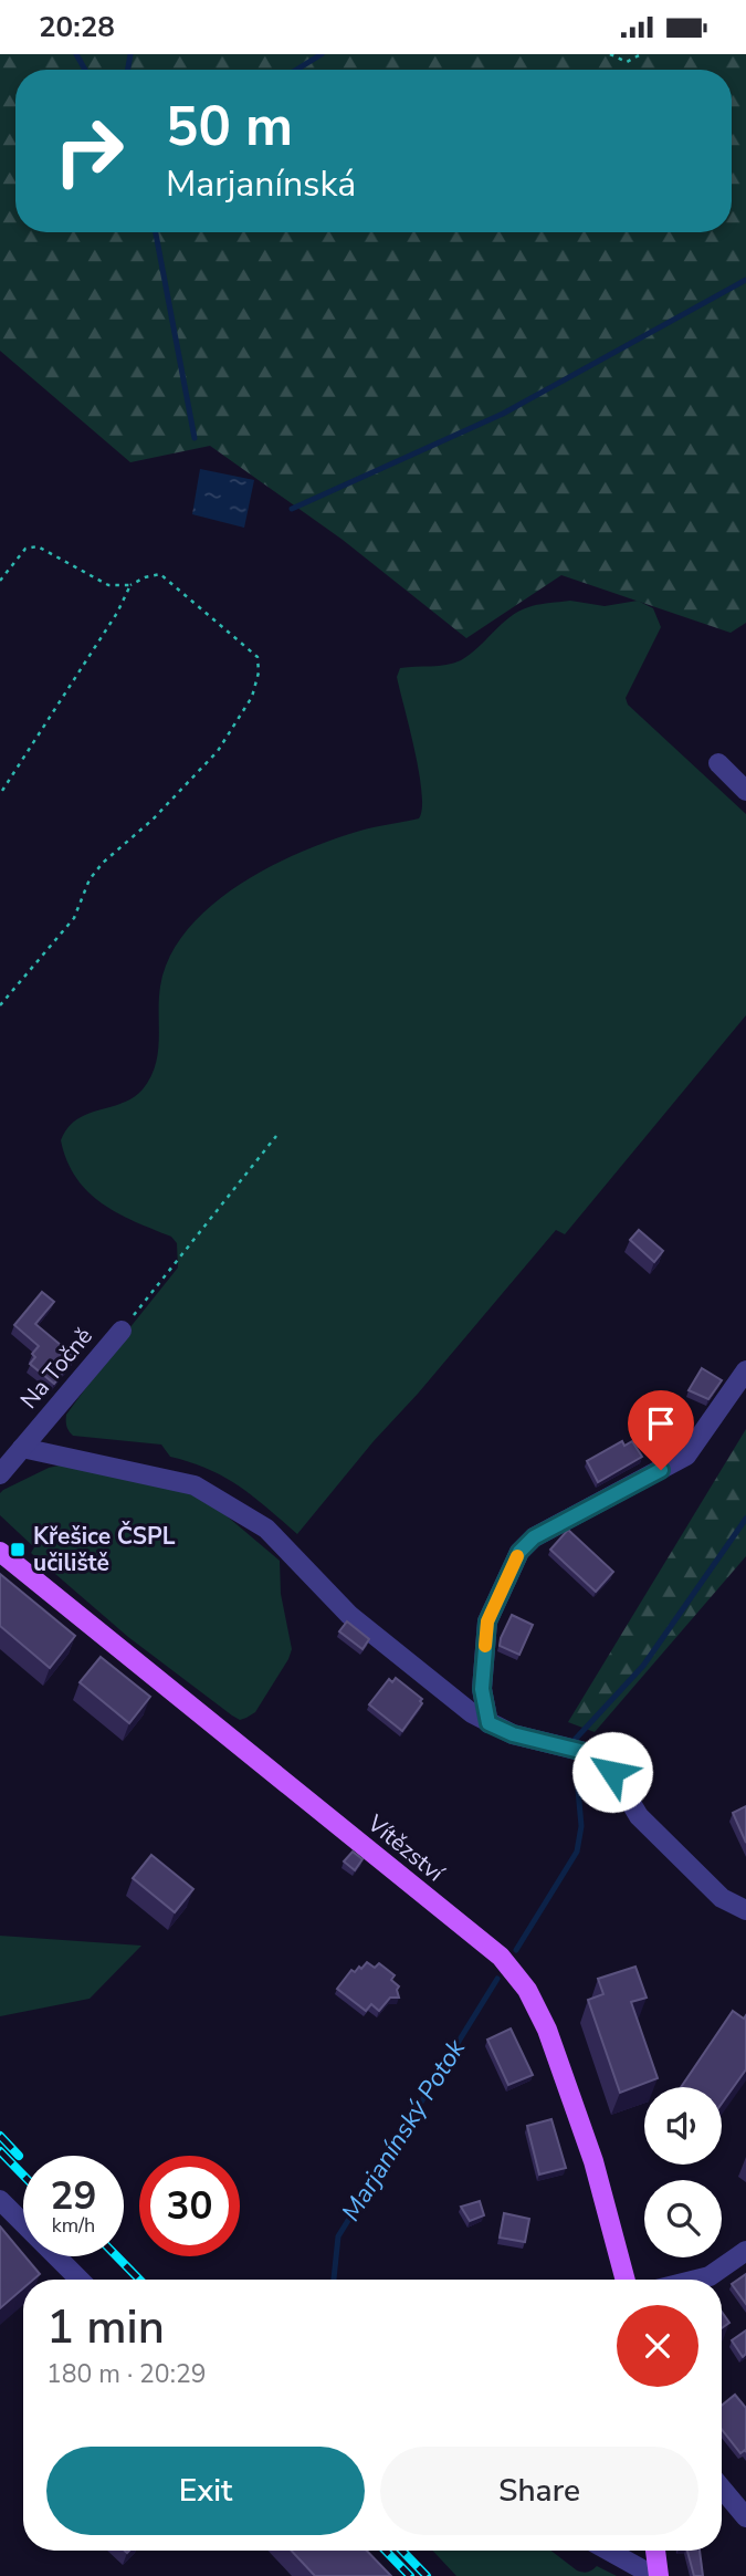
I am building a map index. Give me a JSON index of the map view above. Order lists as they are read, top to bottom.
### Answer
{
  "streets": {
    "main road": ["Vítězství"],
    "street": ["Na Točně"]
  },
  "water": ["Marjanínský Potok"],
  "places": {
    "transit": ["Křešice ČSPL učiliště"]
  },
  "page": {
    "status": "20:28",
    "turn": ["50 m", "Marjanínská"],
    "speed": "29 km/h",
    "limit": "30",
    "heading": ["1 min", "180 m · 20:29"],
    "buttons": ["Exit", "Share"]
  }
}
